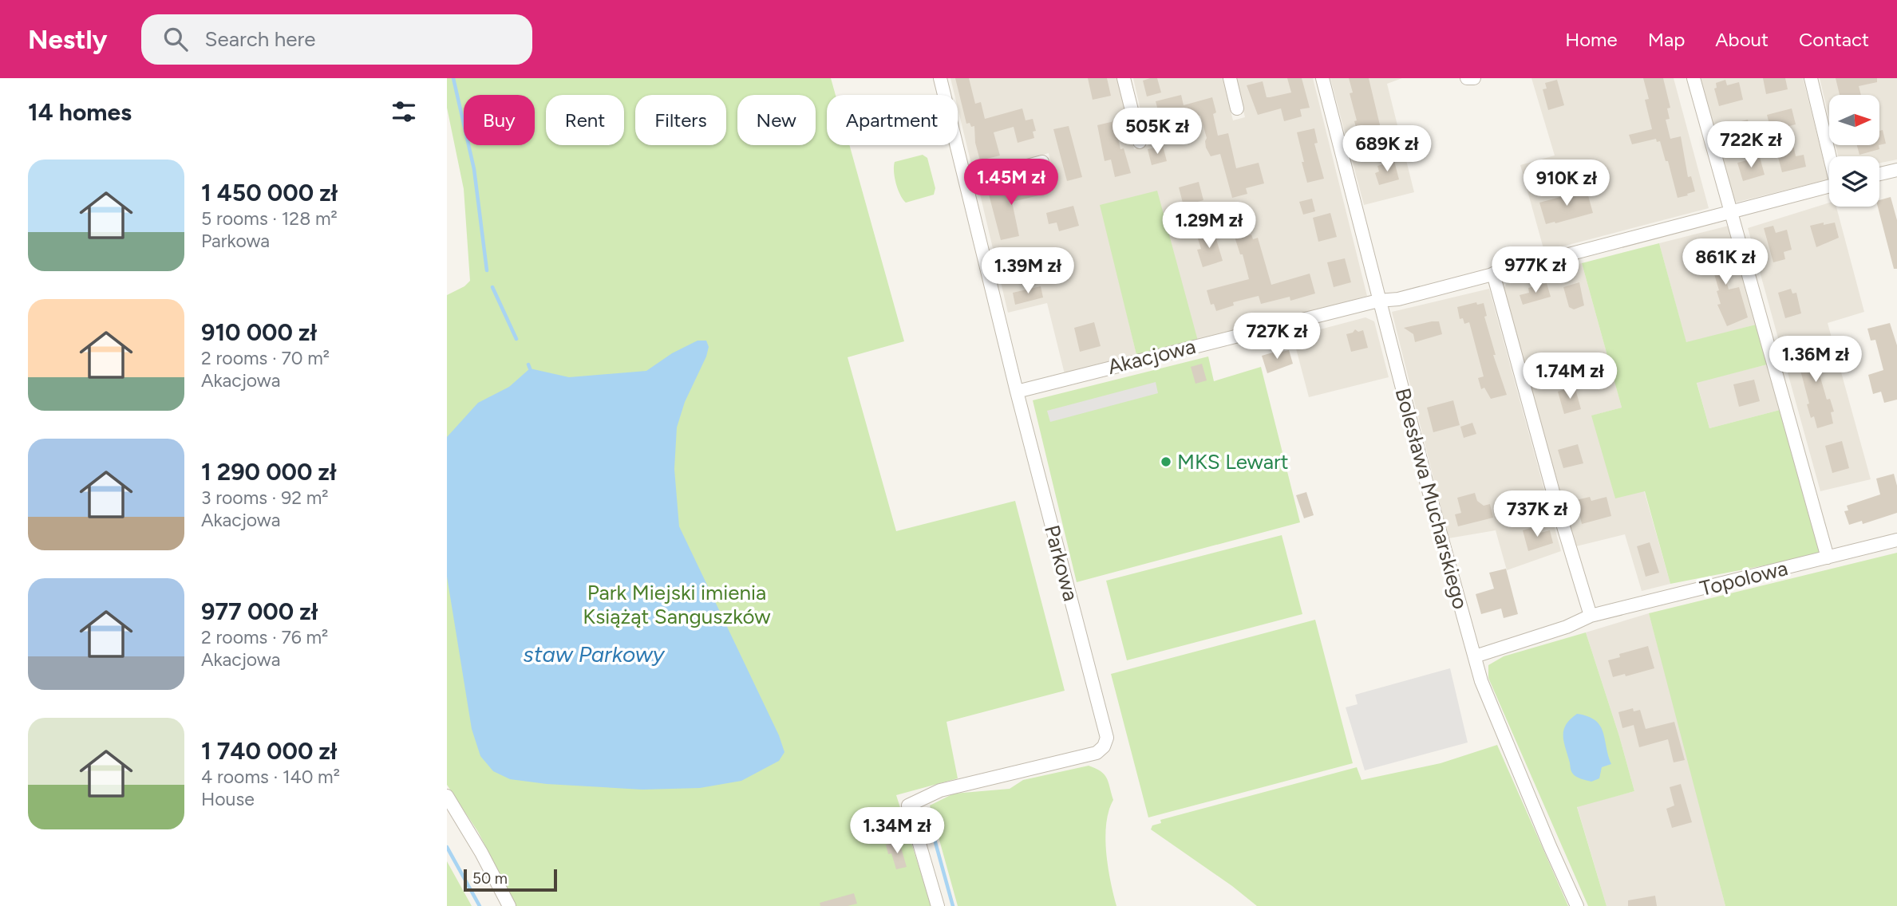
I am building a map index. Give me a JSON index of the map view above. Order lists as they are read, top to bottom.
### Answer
{
  "streets": {
    "street": [
      "Akacjowa",
      "Bolesława Mucharskiego",
      "Parkowa",
      "Topolowa"
    ]
  },
  "crossings": [
    ["Akacjowa", "Bolesława Mucharskiego"],
    ["Akacjowa", "Parkowa"],
    ["Bolesława Mucharskiego", "Topolowa"]
  ],
  "water": ["staw Parkowy"],
  "parks": ["Park Miejski imienia Książąt Sanguszków"],
  "places": ["MKS Lewart"],
  "scale_bar": "50 m",
  "north": "right",
  "page": {
    "header": "Nestly",
    "search": "Search here",
    "nav": [
      "Home",
      "Map",
      "About",
      "Contact"
    ],
    "heading": "14 homes",
    "chip": [
      "Buy",
      "Rent",
      "Filters",
      "New",
      "Apartment"
    ],
    "price": [
      "505K zł",
      "722K zł",
      "689K zł",
      "1.45M zł",
      "910K zł",
      "1.29M zł",
      "861K zł",
      "977K zł",
      "1.39M zł",
      "727K zł",
      "1.36M zł",
      "1.74M zł",
      "737K zł",
      "1.34M zł"
    ],
    "list": [
      {
        "name": "1 450 000 zł",
        "note": "5 rooms · 128 m² · Parkowa"
      },
      {
        "name": "910 000 zł",
        "note": "2 rooms · 70 m² · Akacjowa"
      },
      {
        "name": "1 290 000 zł",
        "note": "3 rooms · 92 m² · Akacjowa"
      },
      {
        "name": "977 000 zł",
        "note": "2 rooms · 76 m² · Akacjowa"
      },
      {
        "name": "1 740 000 zł",
        "note": "4 rooms · 140 m² · House"
      }
    ],
    "scale": "50 m"
  }
}
